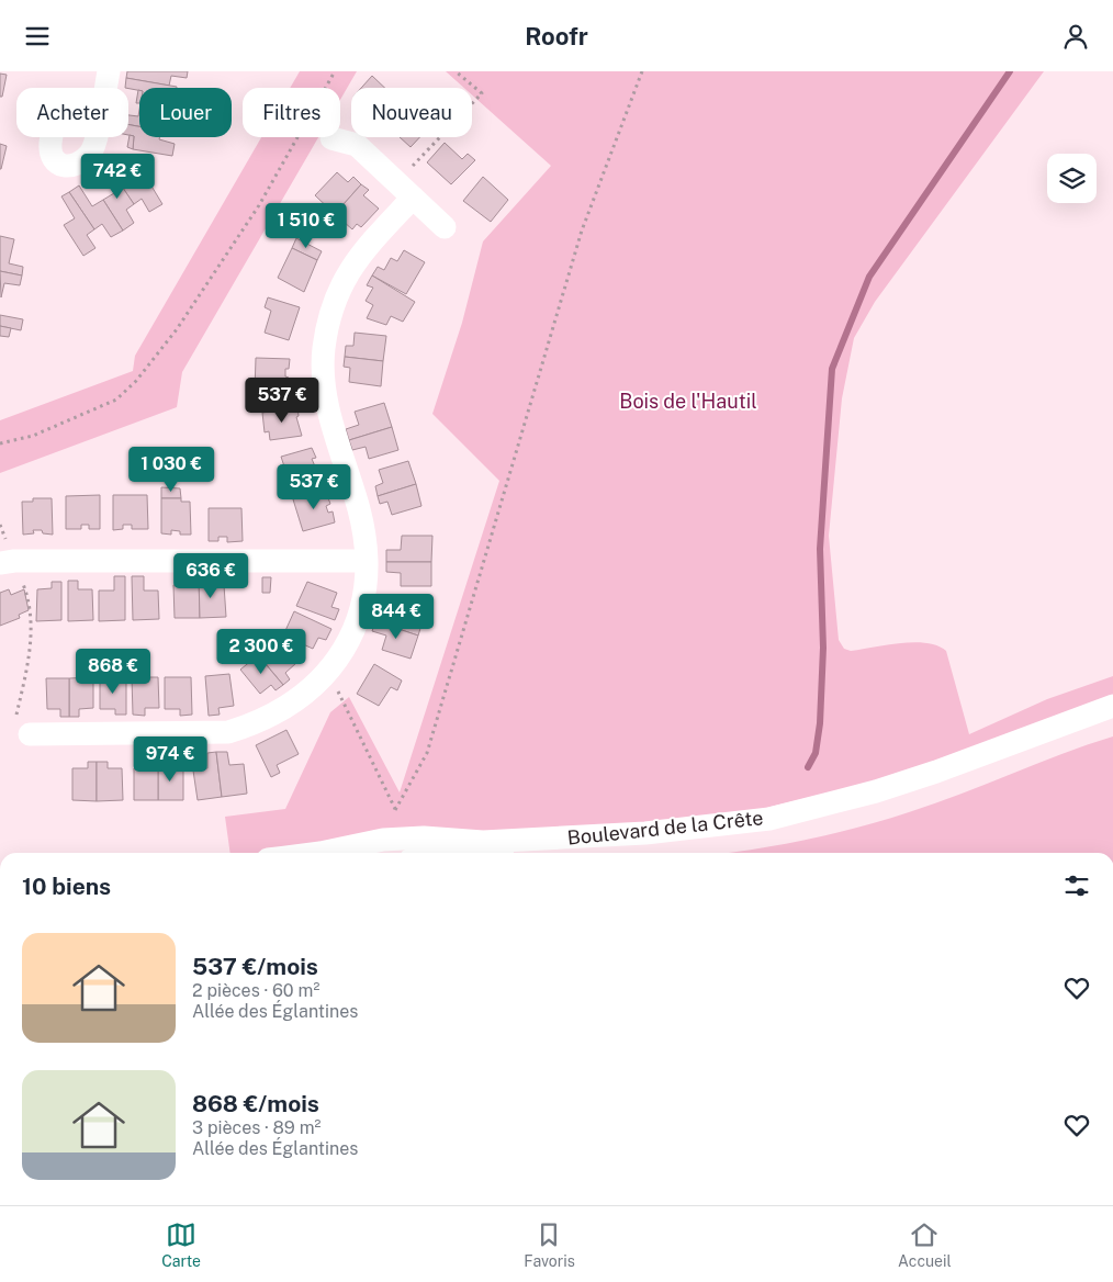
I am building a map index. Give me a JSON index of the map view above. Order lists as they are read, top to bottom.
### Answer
{
  "streets": {
    "street": ["Boulevard de la Crête"]
  },
  "parks": ["Bois de l'Hautil"],
  "page": {
    "header": "Roofr",
    "chip": [
      "Acheter",
      "Louer",
      "Filtres",
      "Nouveau"
    ],
    "price": [
      "742 €",
      "1 510 €",
      "537 €",
      "1 030 €",
      "537 €",
      "636 €",
      "844 €",
      "2 300 €",
      "868 €",
      "974 €"
    ],
    "heading": "10 biens",
    "list": [
      {
        "name": "537 €/mois",
        "note": "2 pièces · 60 m² · Allée des Églantines"
      },
      {
        "name": "868 €/mois",
        "note": "3 pièces · 89 m² · Allée des Églantines"
      }
    ],
    "tabs": ["Carte", "Favoris", "Accueil"]
  }
}
